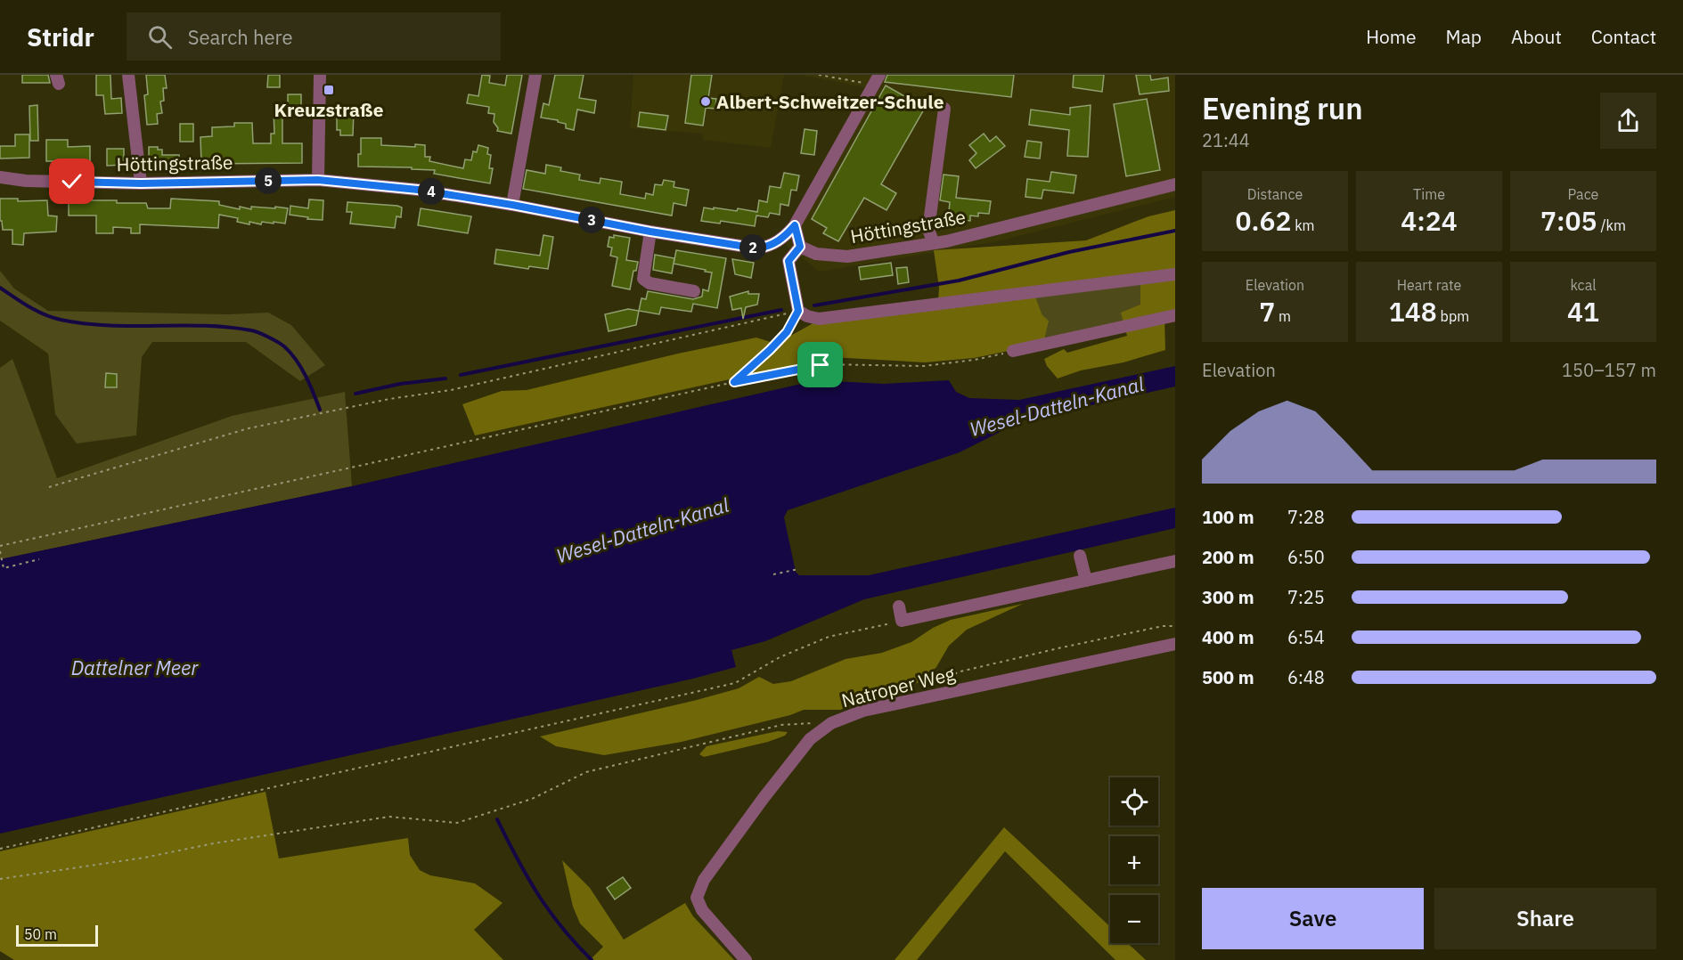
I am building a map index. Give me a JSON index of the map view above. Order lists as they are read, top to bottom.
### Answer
{
  "streets": {
    "street": ["Höttingstraße", "Natroper Weg"]
  },
  "water": ["Wesel-Datteln-Kanal", "Dattelner Meer"],
  "places": {
    "transit": ["Kreuzstraße"],
    "other": ["Albert-Schweitzer-Schule"]
  },
  "scale_bar": "50 m",
  "page": {
    "header": "Stridr",
    "search": "Search here",
    "nav": [
      "Home",
      "Map",
      "About",
      "Contact"
    ],
    "heading": ["Evening run", "21:44"],
    "stats": [
      ["Distance", "0.62 km"],
      ["Time", "4:24"],
      ["Pace", "7:05 /km"],
      ["Elevation", "7 m"],
      ["Heart rate", "148 bpm"],
      ["kcal", "41"]
    ],
    "pins": [
      "5",
      "4",
      "3",
      "2"
    ],
    "chart": ["Elevation", "150–157 m"],
    "list": [
      {
        "name": "100 m",
        "note": "7:28"
      },
      {
        "name": "200 m",
        "note": "6:50"
      },
      {
        "name": "300 m",
        "note": "7:25"
      },
      {
        "name": "400 m",
        "note": "6:54"
      },
      {
        "name": "500 m",
        "note": "6:48"
      }
    ],
    "map_buttons": ["+", "−"],
    "buttons": ["Save", "Share"],
    "scale": "50 m"
  }
}
